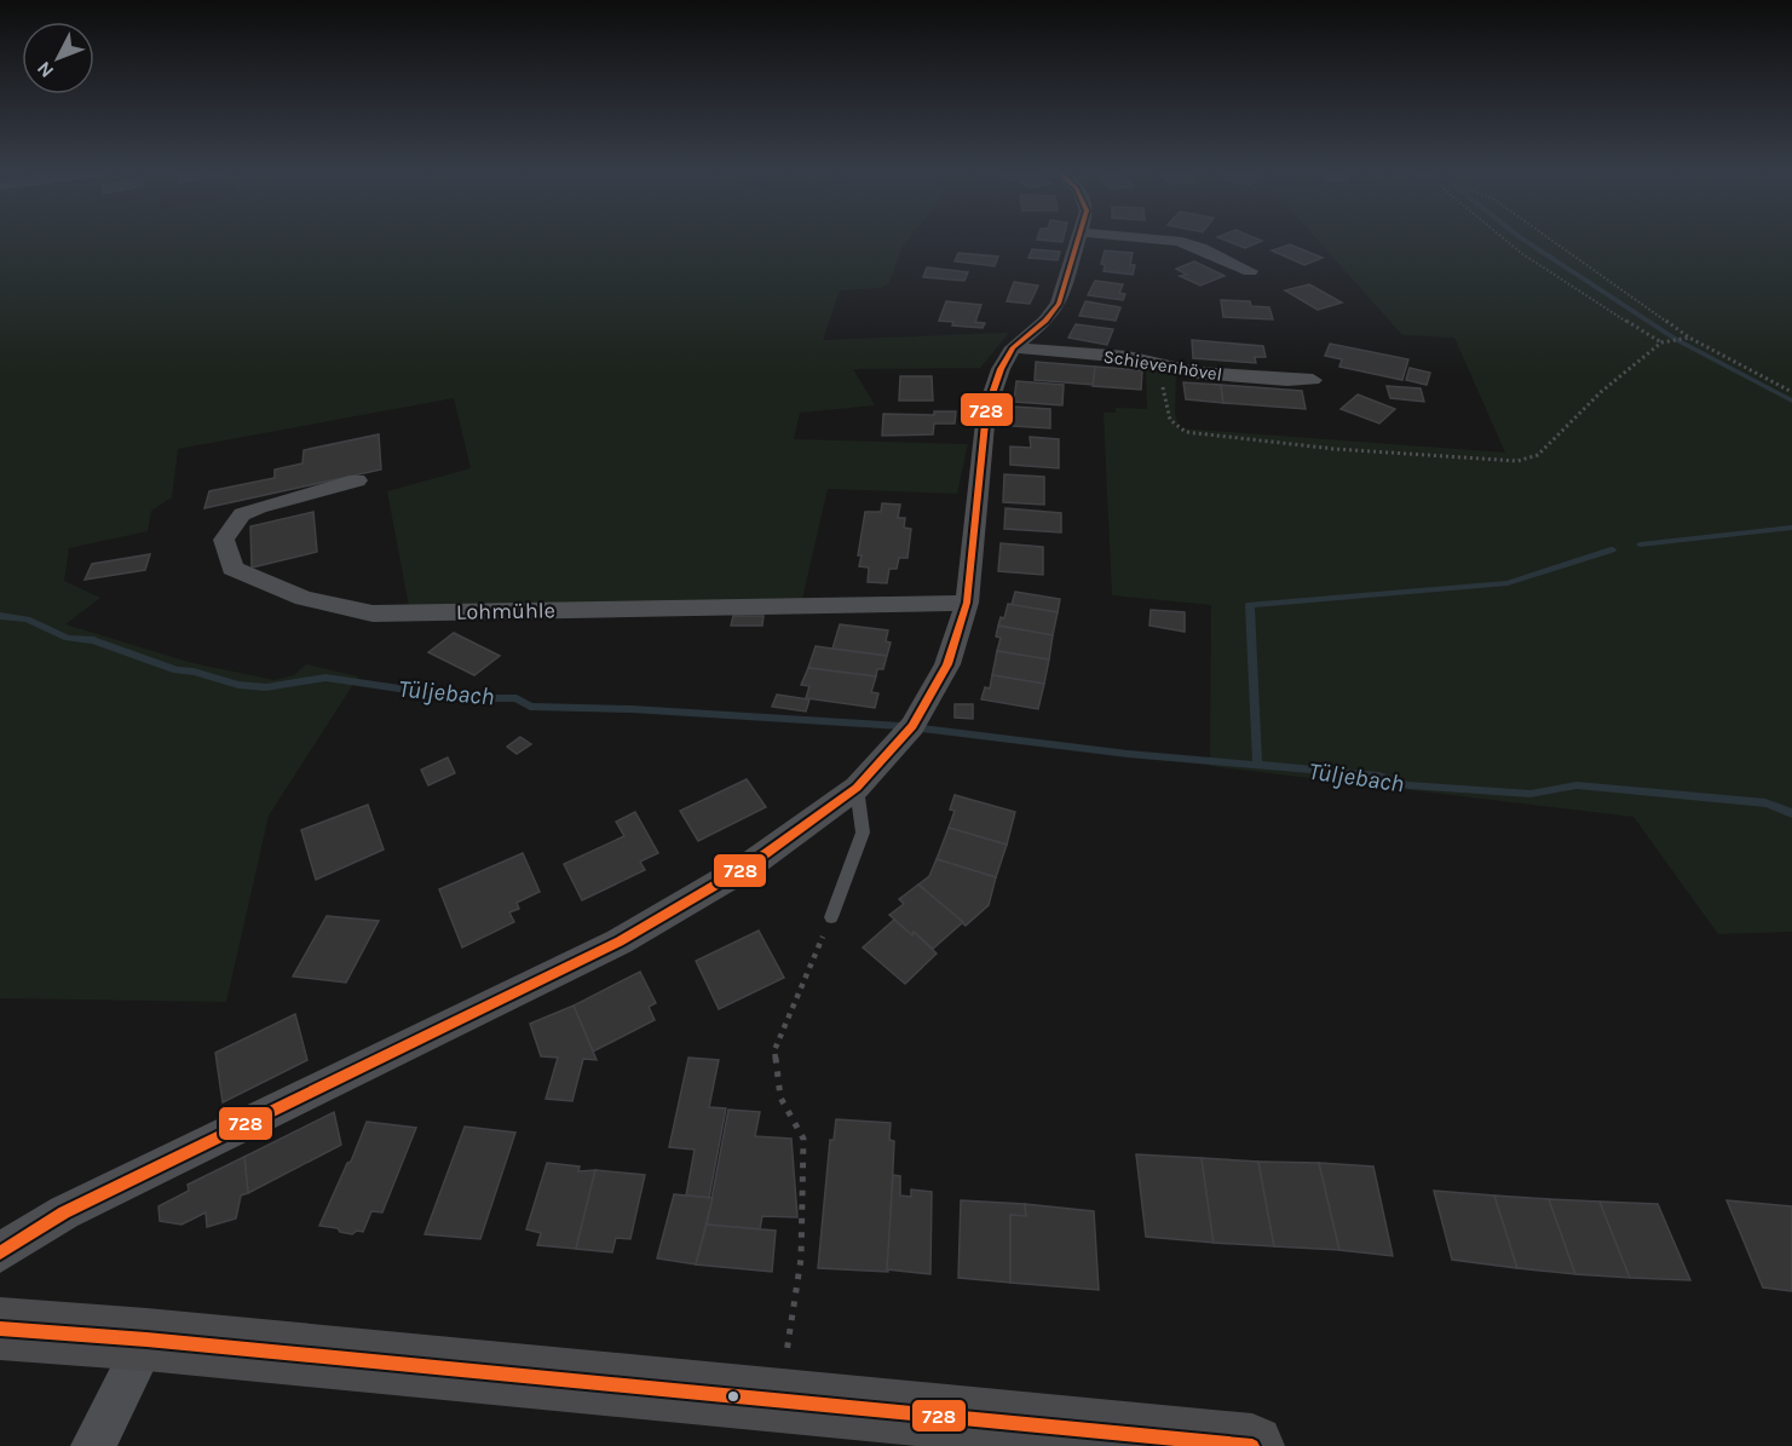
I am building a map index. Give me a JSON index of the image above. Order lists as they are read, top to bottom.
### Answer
{
  "streets": {
    "street": ["Schievenhövel", "Lohmühle"]
  },
  "water": ["Tüljebach"],
  "lines": ["transit line 728"],
  "north": "bottom left"
}
